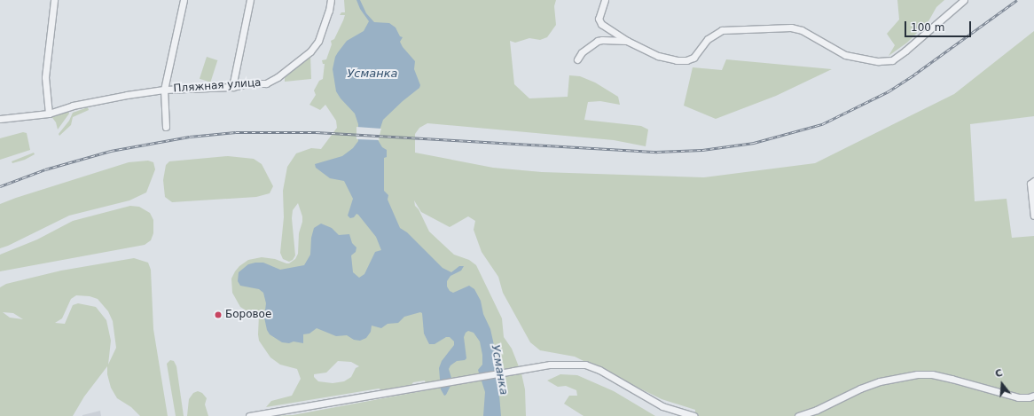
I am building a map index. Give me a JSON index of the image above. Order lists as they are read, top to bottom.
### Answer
{
  "streets": {
    "street": ["Пляжная улица"]
  },
  "water": ["Усманка"],
  "places": ["Боровое"],
  "scale_bar": "100 m",
  "north": "top"
}
